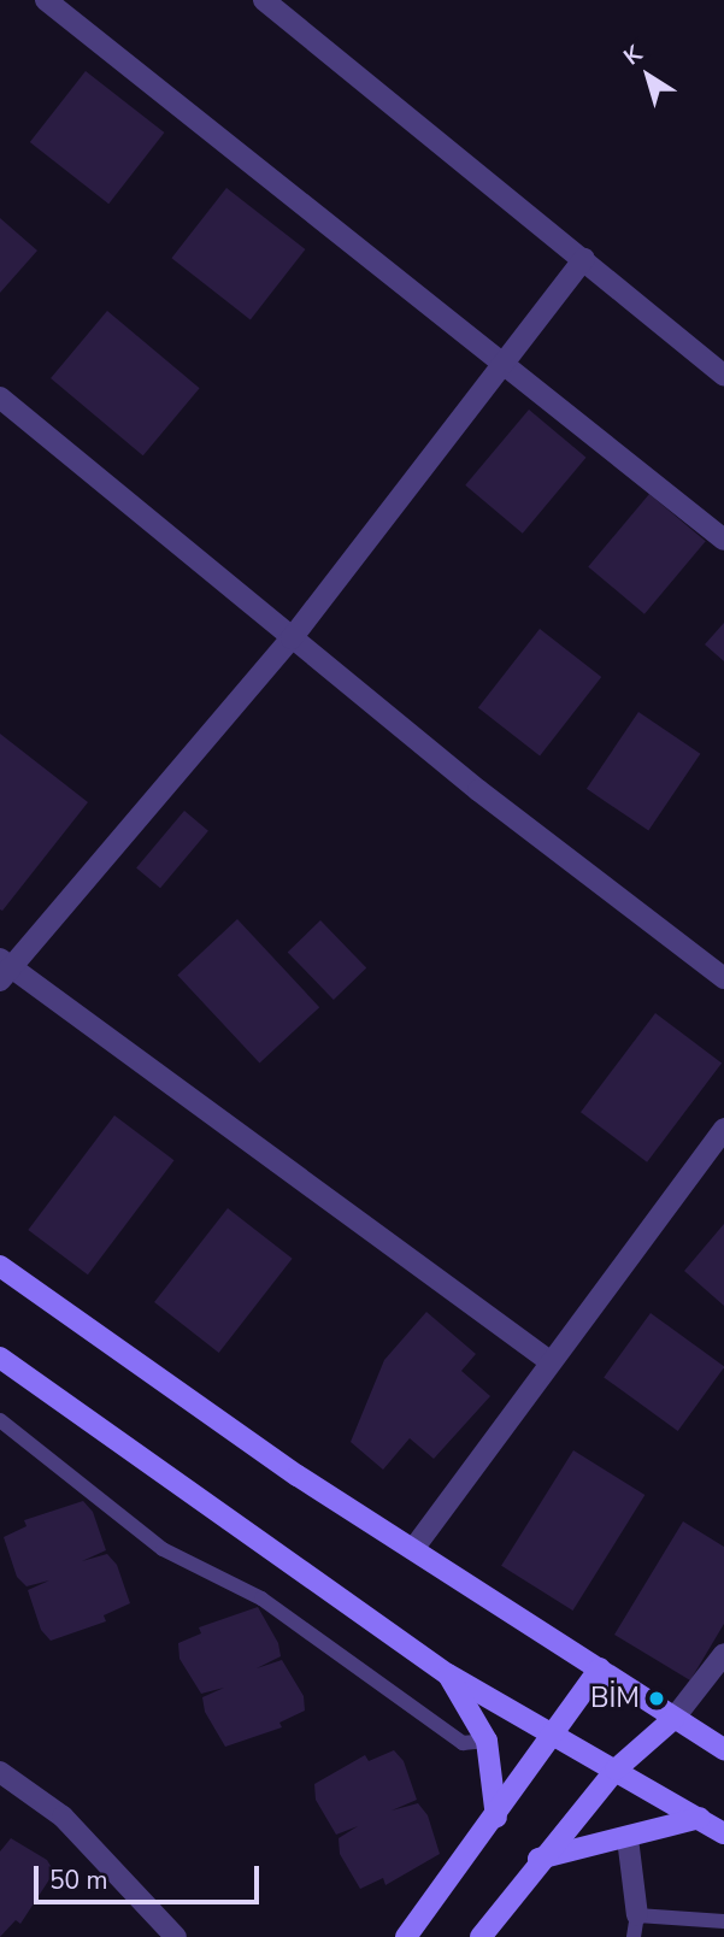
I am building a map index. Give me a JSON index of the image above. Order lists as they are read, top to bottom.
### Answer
{
  "places": ["BİM"],
  "scale_bar": "50 m",
  "north": "top left"
}
